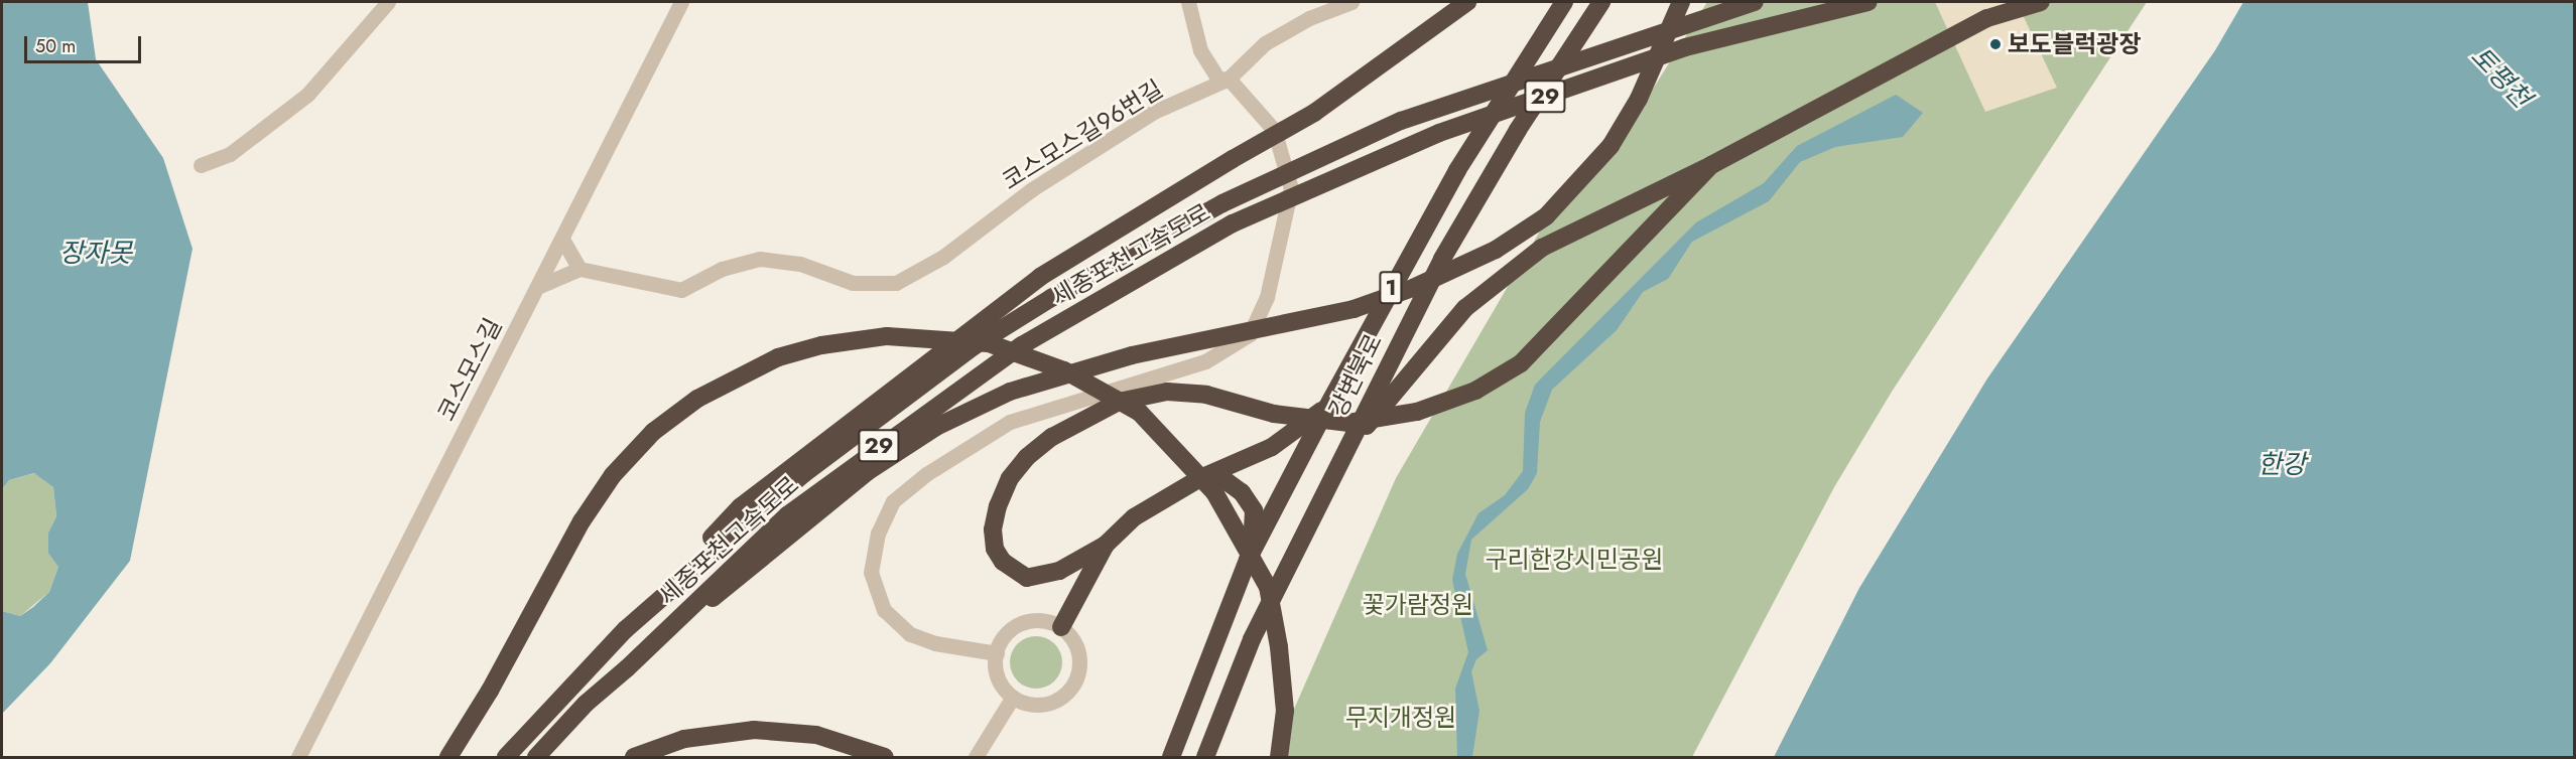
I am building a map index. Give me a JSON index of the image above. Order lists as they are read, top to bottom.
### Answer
{
  "streets": {
    "highway": [
      "29",
      "세종포천고속도로",
      "1",
      "강변북로"
    ],
    "street": ["코스모스길96번길", "코스모스길"]
  },
  "water": ["토평천", "장자못", "한강"],
  "parks": ["구리한강시민공원", "꽃가람정원", "무지개정원"],
  "places": ["보도블럭광장"],
  "scale_bar": "50 m"
}
